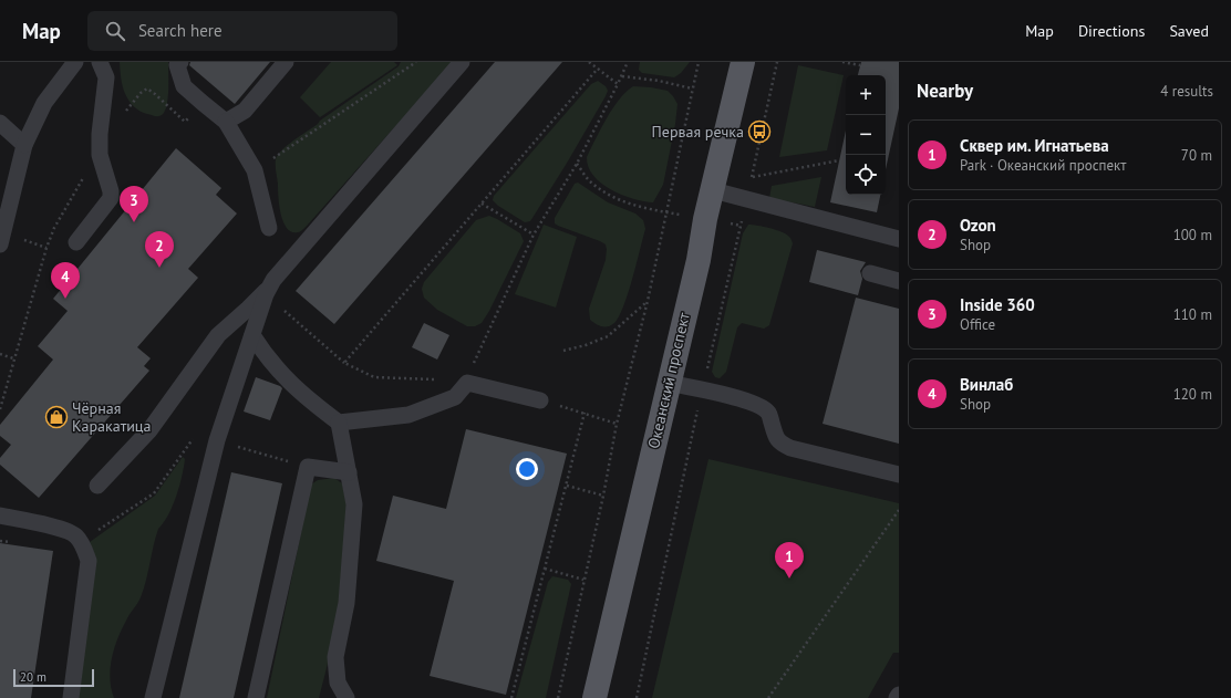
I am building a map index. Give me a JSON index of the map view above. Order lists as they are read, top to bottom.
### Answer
{
  "streets": {
    "main road": ["Океанский проспект"]
  },
  "places": {
    "bus stop": ["Первая речка"],
    "shop": ["Чёрная Каракатица"]
  },
  "scale_bar": "20 m",
  "page": {
    "header": "Map",
    "search": "Search here",
    "nav": ["Map", "Directions", "Saved"],
    "heading": ["Nearby", "4 results"],
    "map_buttons": ["+", "−"],
    "list": [
      {
        "mark": "1",
        "name": "Cквер им. Игнатьева",
        "note": "Park · Океанский проспект",
        "value": "70 m"
      },
      {
        "mark": "2",
        "name": "Ozon",
        "note": "Shop",
        "value": "100 m"
      },
      {
        "mark": "3",
        "name": "Inside 360",
        "note": "Office",
        "value": "110 m"
      },
      {
        "mark": "4",
        "name": "Винлаб",
        "note": "Shop",
        "value": "120 m"
      }
    ],
    "pins": [
      "3",
      "2",
      "4",
      "1"
    ],
    "scale": "20 m"
  }
}
